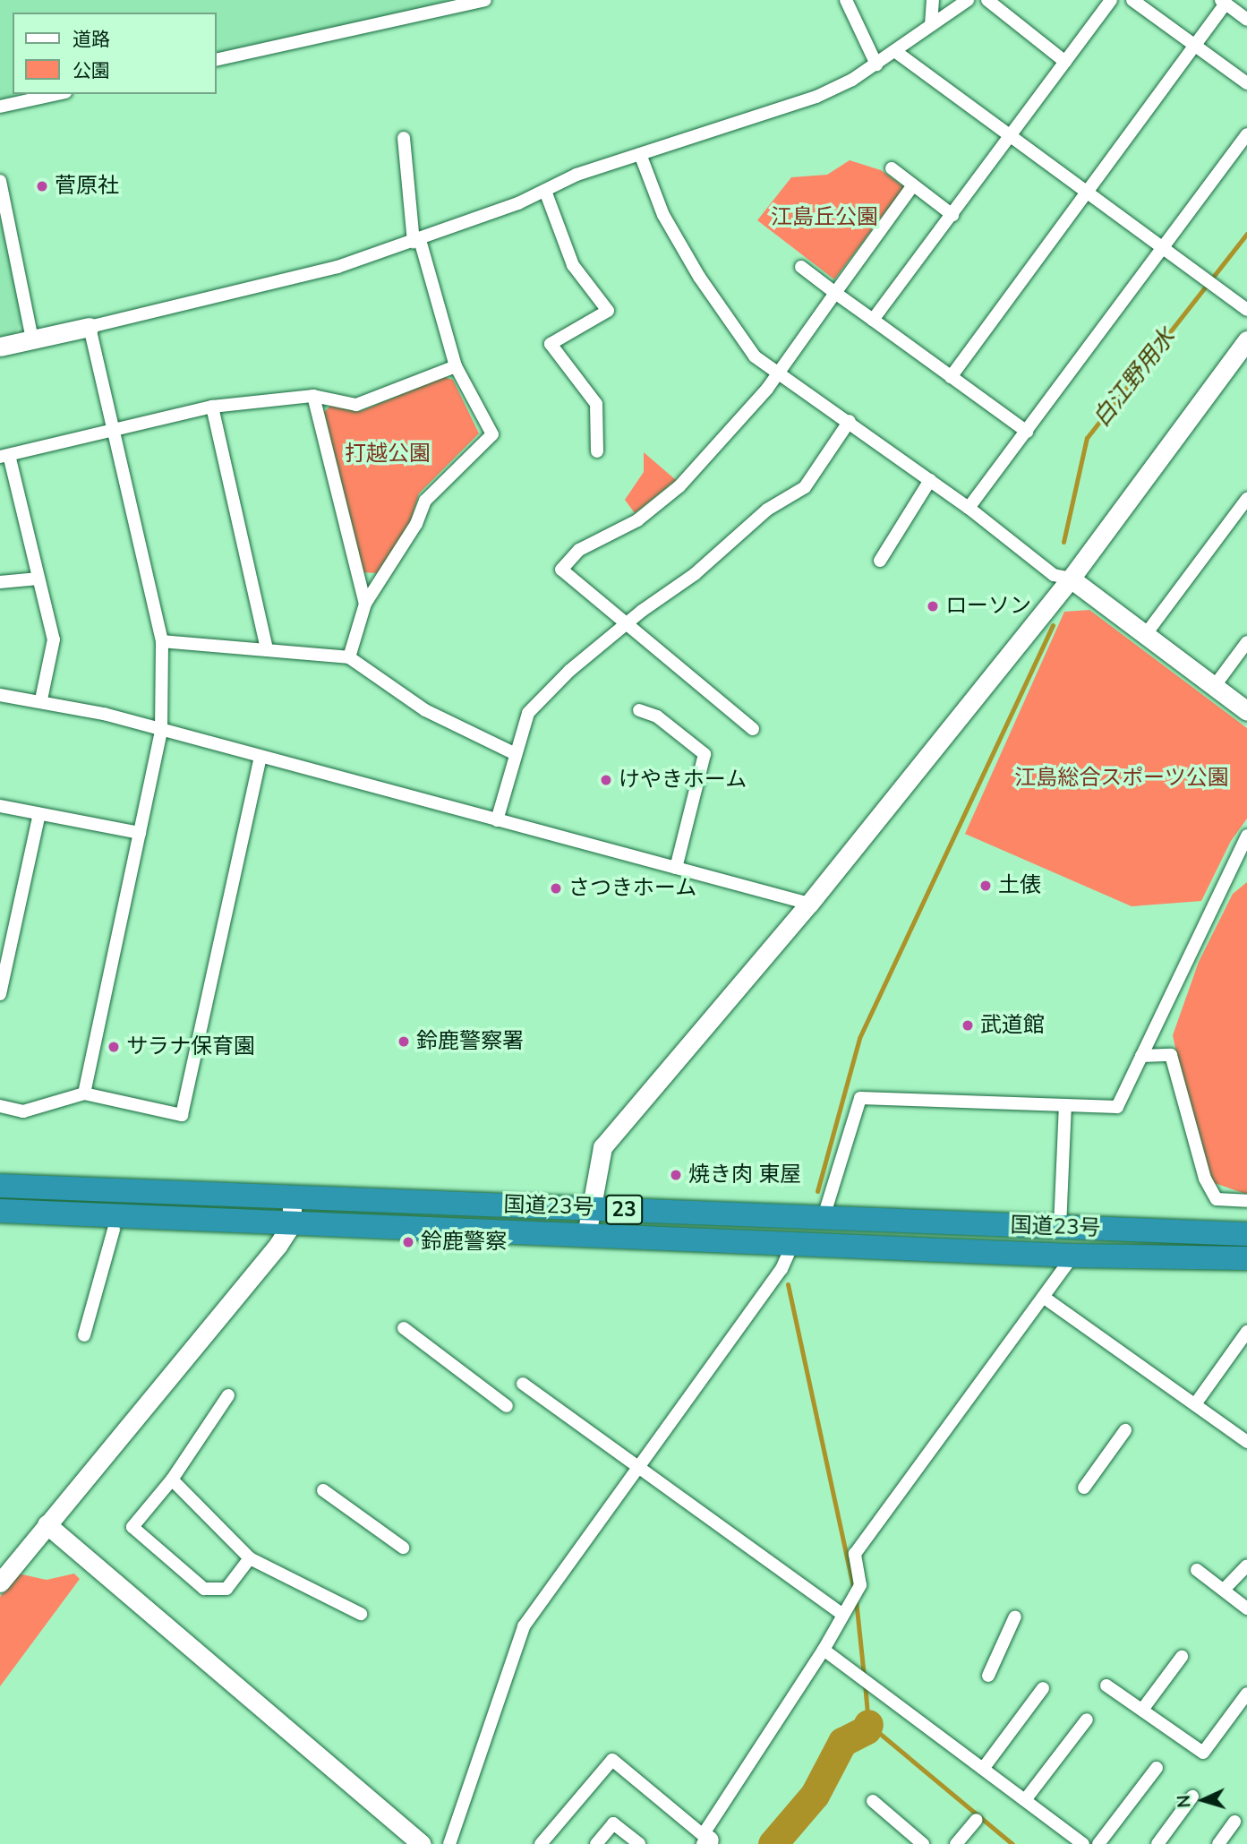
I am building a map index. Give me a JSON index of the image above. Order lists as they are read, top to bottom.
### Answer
{
  "streets": {
    "highway": ["国道23号", "23"]
  },
  "water": ["白江野用水"],
  "parks": ["江島丘公園", "打越公園", "江島総合スポーツ公園"],
  "places": [
    "菅原社",
    "ローソン",
    "けやきホーム",
    "土俵",
    "さつきホーム",
    "武道館",
    "鈴鹿警察署",
    "サラナ保育園",
    "焼き肉 東屋",
    "鈴鹿警察"
  ],
  "legend": ["道路", "公園"],
  "north": "left"
}
